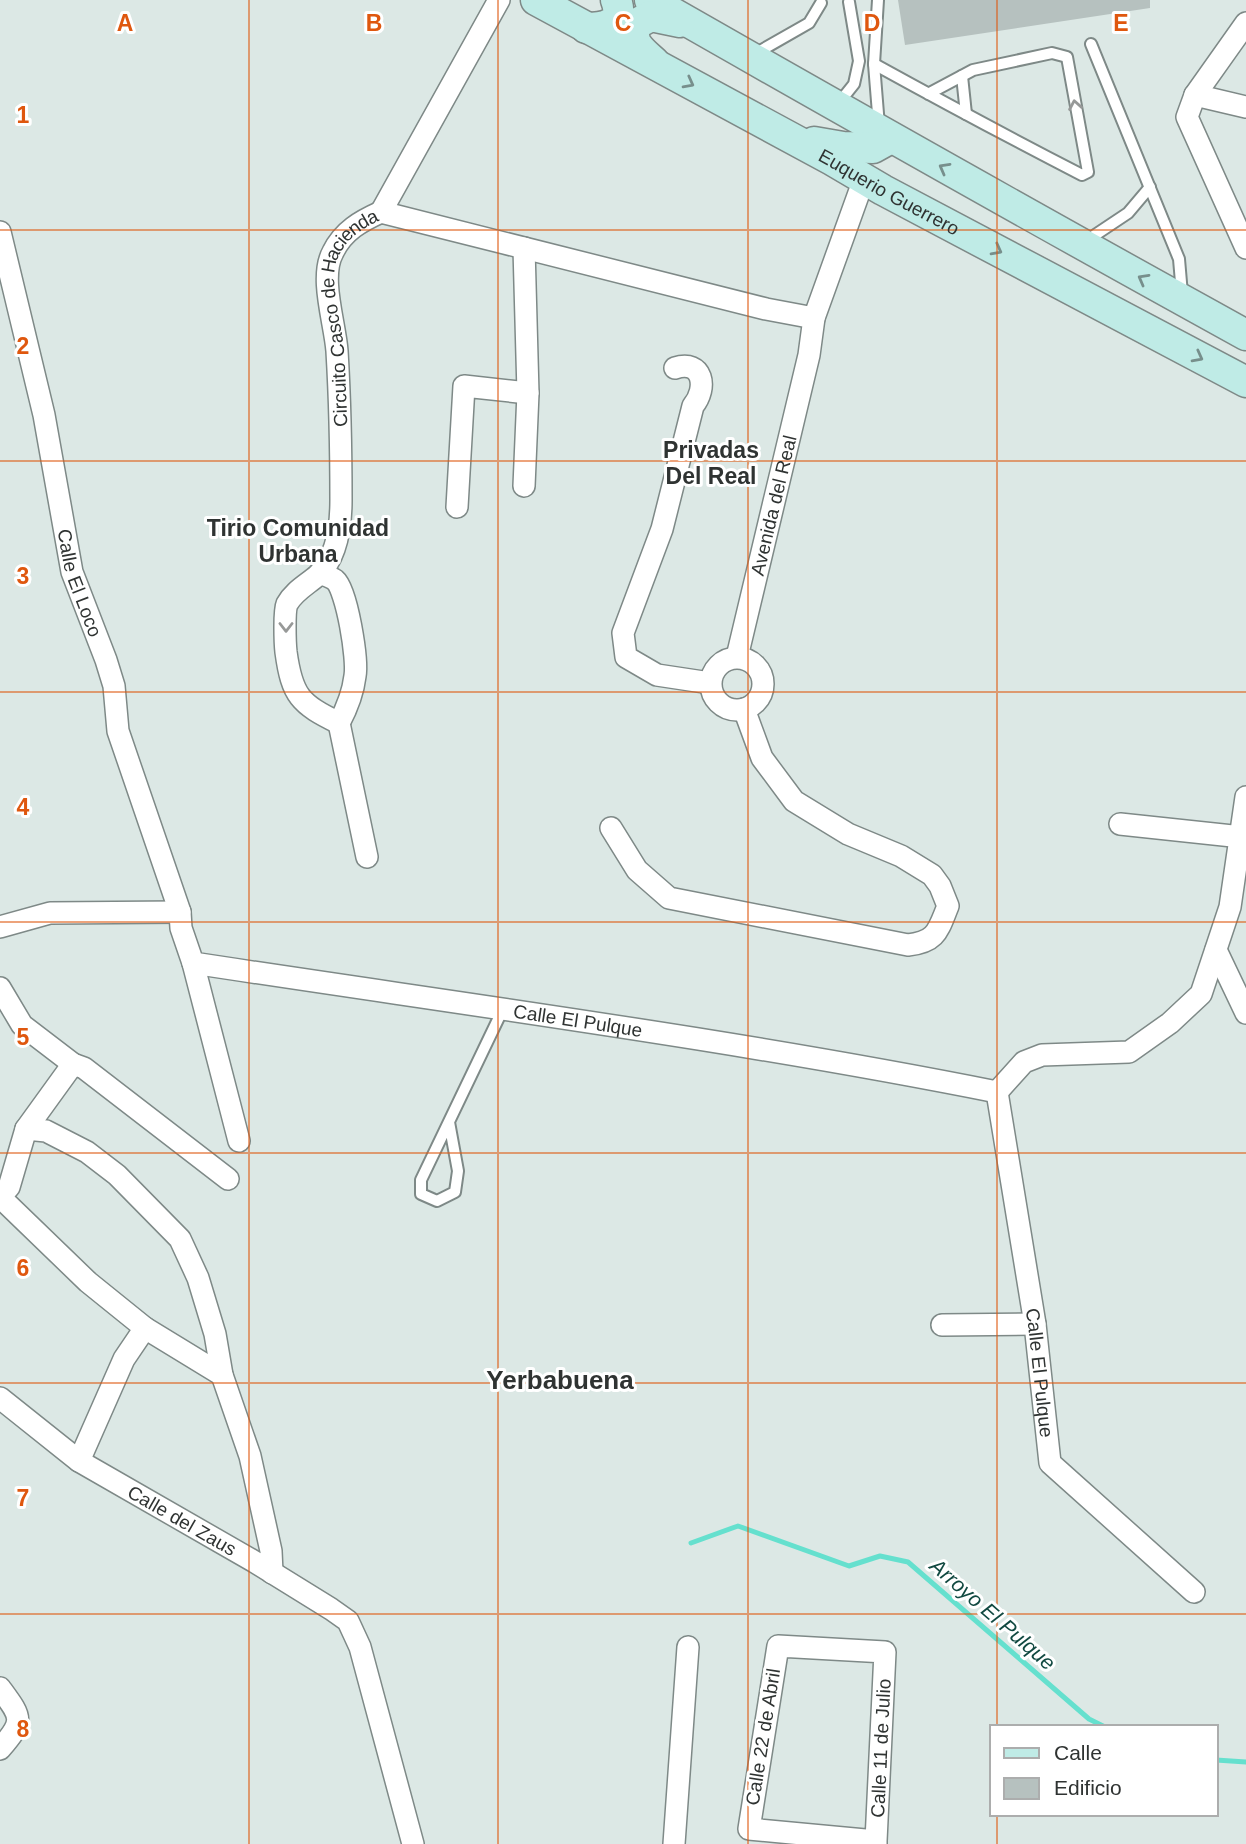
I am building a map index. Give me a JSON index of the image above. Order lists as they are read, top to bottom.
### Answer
{
  "streets": {
    "main road": ["Euquerio Guerrero"],
    "street": [
      "Circuito Casco de Hacienda",
      "Avenida del Real",
      "Calle El Loco",
      "Calle El Pulque",
      "Calle del Zaus",
      "Calle 22 de Abril",
      "Calle 11 de Julio"
    ]
  },
  "crossings": [
    ["Euquerio Guerrero", "Avenida del Real"],
    ["Circuito Casco de Hacienda", "Avenida del Real"],
    ["Calle 22 de Abril", "Calle 11 de Julio"]
  ],
  "districts": ["Privadas Del Real", "Tirio Comunidad Urbana", "Yerbabuena"],
  "water": ["Arroyo El Pulque"],
  "legend": ["Calle", "Edificio"],
  "grid": {
    "columns": [
      "A",
      "B",
      "C",
      "D",
      "E"
    ],
    "rows": [
      "1",
      "2",
      "3",
      "4",
      "5",
      "6",
      "7",
      "8"
    ]
  }
}
